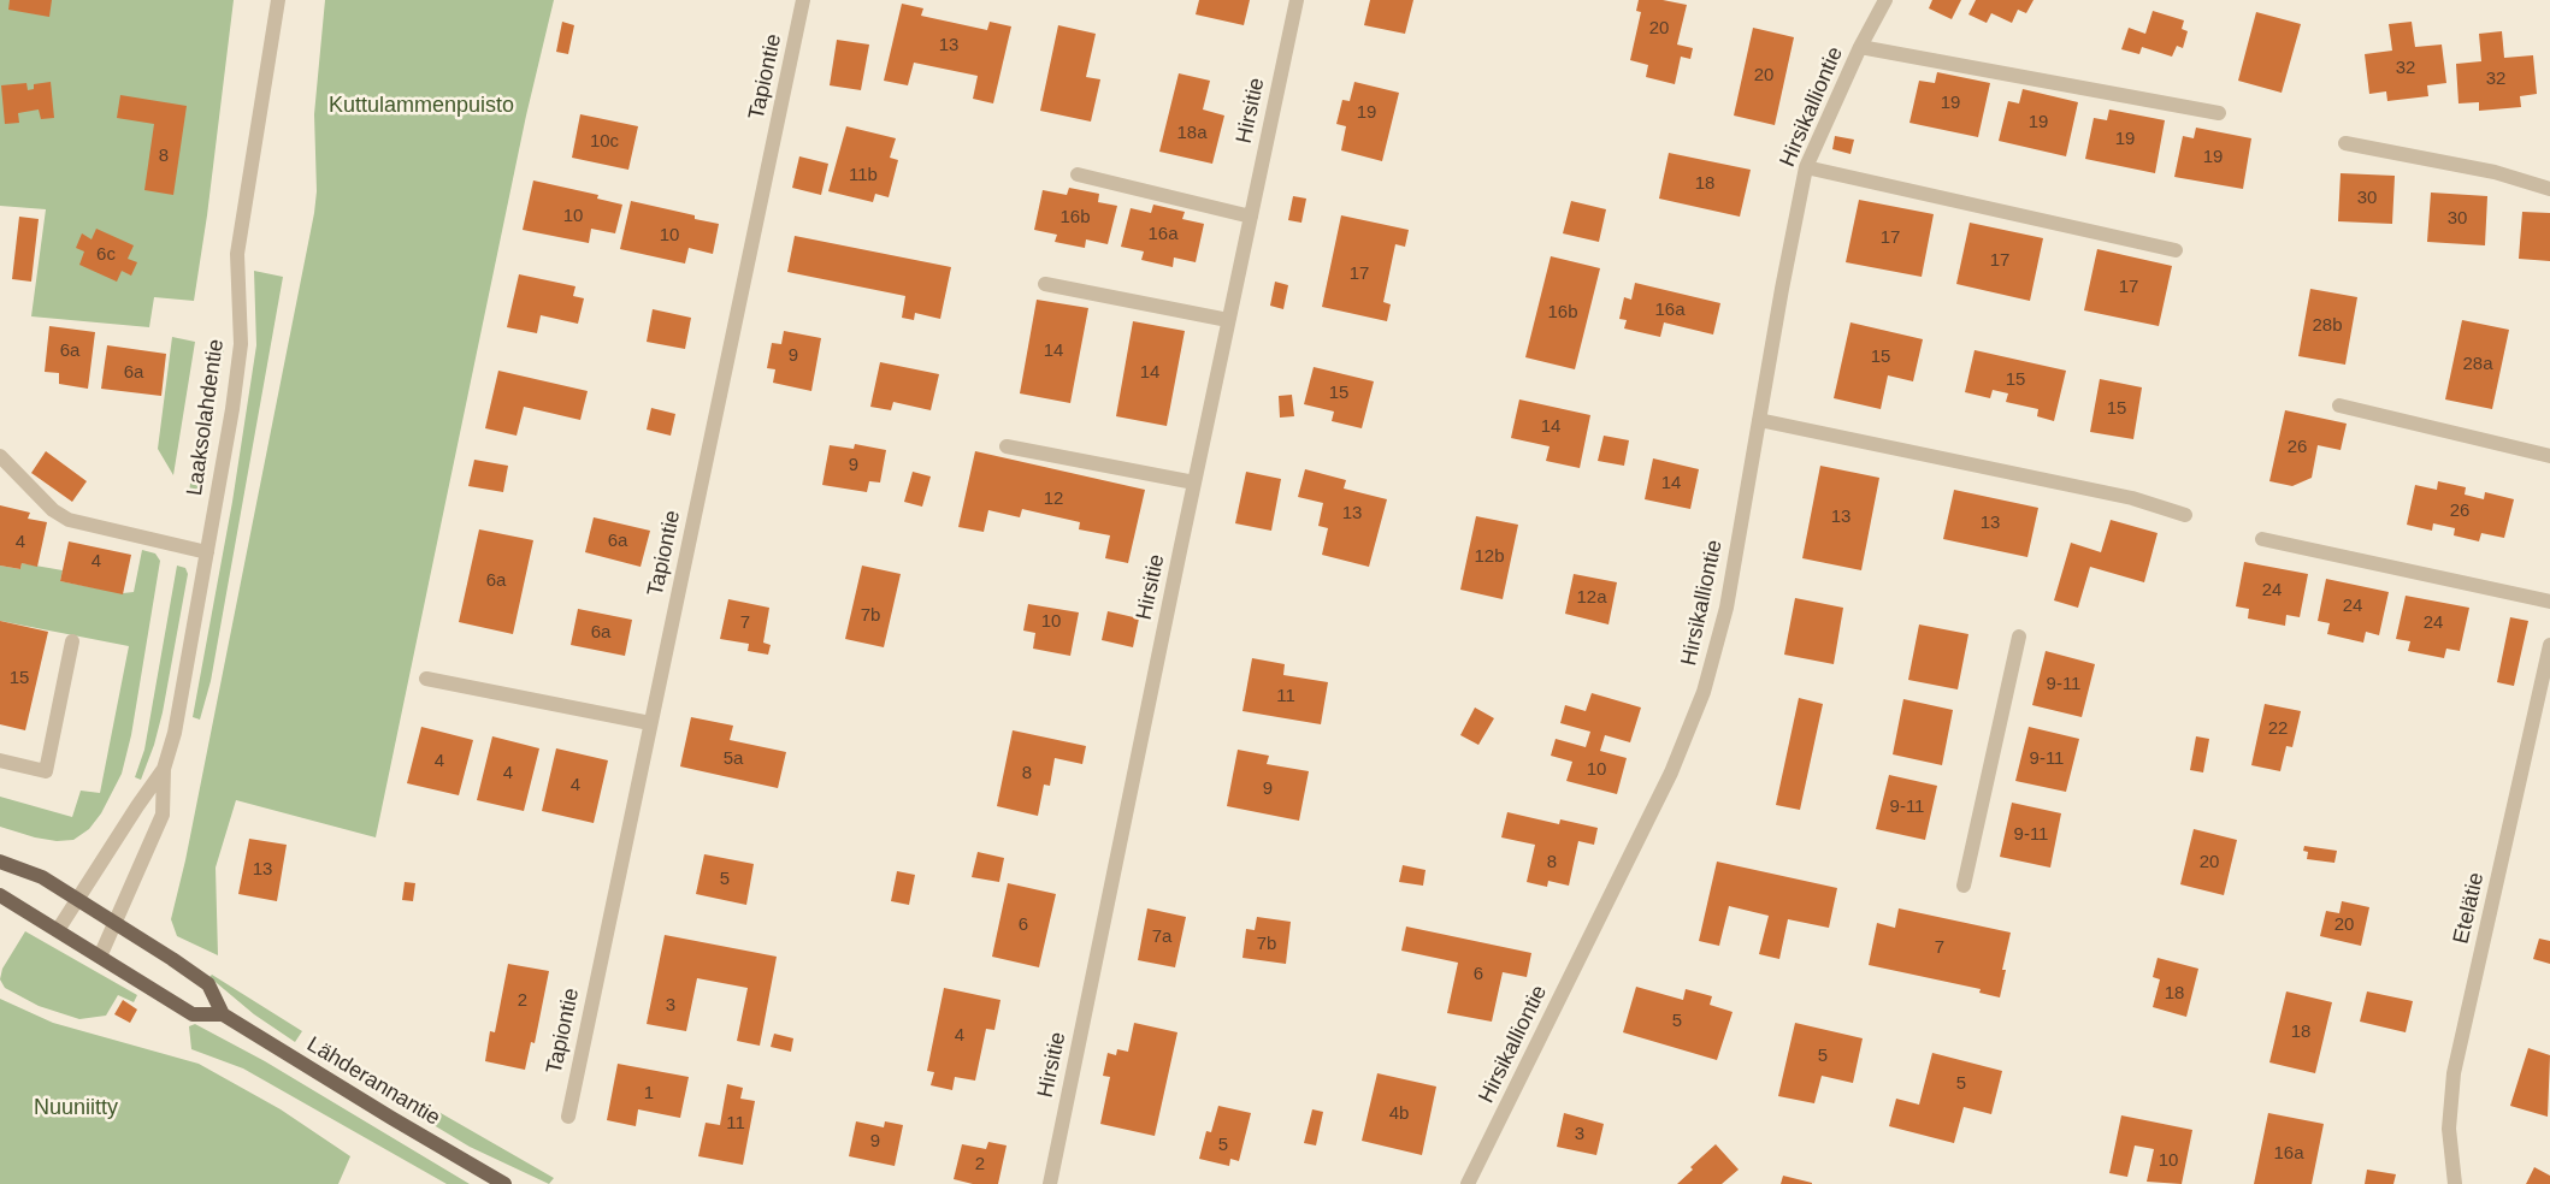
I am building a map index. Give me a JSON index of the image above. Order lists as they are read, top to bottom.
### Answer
{
  "streets": {
    "main road": ["Lähderannantie"],
    "street": [
      "Tapiontie",
      "Hirsikalliontie",
      "Hirsitie",
      "Laaksolahdentie",
      "Etelätie"
    ]
  },
  "parks": ["Kuttulammenpuisto", "Nuuniitty"],
  "house_numbers": [
    "20",
    "13",
    "32",
    "20",
    "32",
    "19",
    "19",
    "19",
    "18a",
    "19",
    "10c",
    "8",
    "19",
    "11b",
    "18",
    "30",
    "10",
    "16b",
    "30",
    "16a",
    "10",
    "17",
    "6c",
    "17",
    "17",
    "17",
    "16a",
    "16b",
    "28b",
    "6a",
    "14",
    "9",
    "15",
    "28a",
    "6a",
    "14",
    "15",
    "15",
    "15",
    "14",
    "26",
    "9",
    "14",
    "12",
    "26",
    "13",
    "13",
    "13",
    "6a",
    "4",
    "12b",
    "4",
    "6a",
    "24",
    "12a",
    "24",
    "7b",
    "10",
    "7",
    "24",
    "6a",
    "15",
    "9-11",
    "11",
    "22",
    "5a",
    "9-11",
    "4",
    "10",
    "4",
    "8",
    "4",
    "9",
    "9-11",
    "9-11",
    "8",
    "20",
    "13",
    "5",
    "6",
    "20",
    "7a",
    "7b",
    "7",
    "6",
    "18",
    "2",
    "3",
    "5",
    "18",
    "4",
    "5",
    "5",
    "1",
    "4b",
    "11",
    "3",
    "9",
    "5",
    "16a",
    "10",
    "2"
  ]
}
